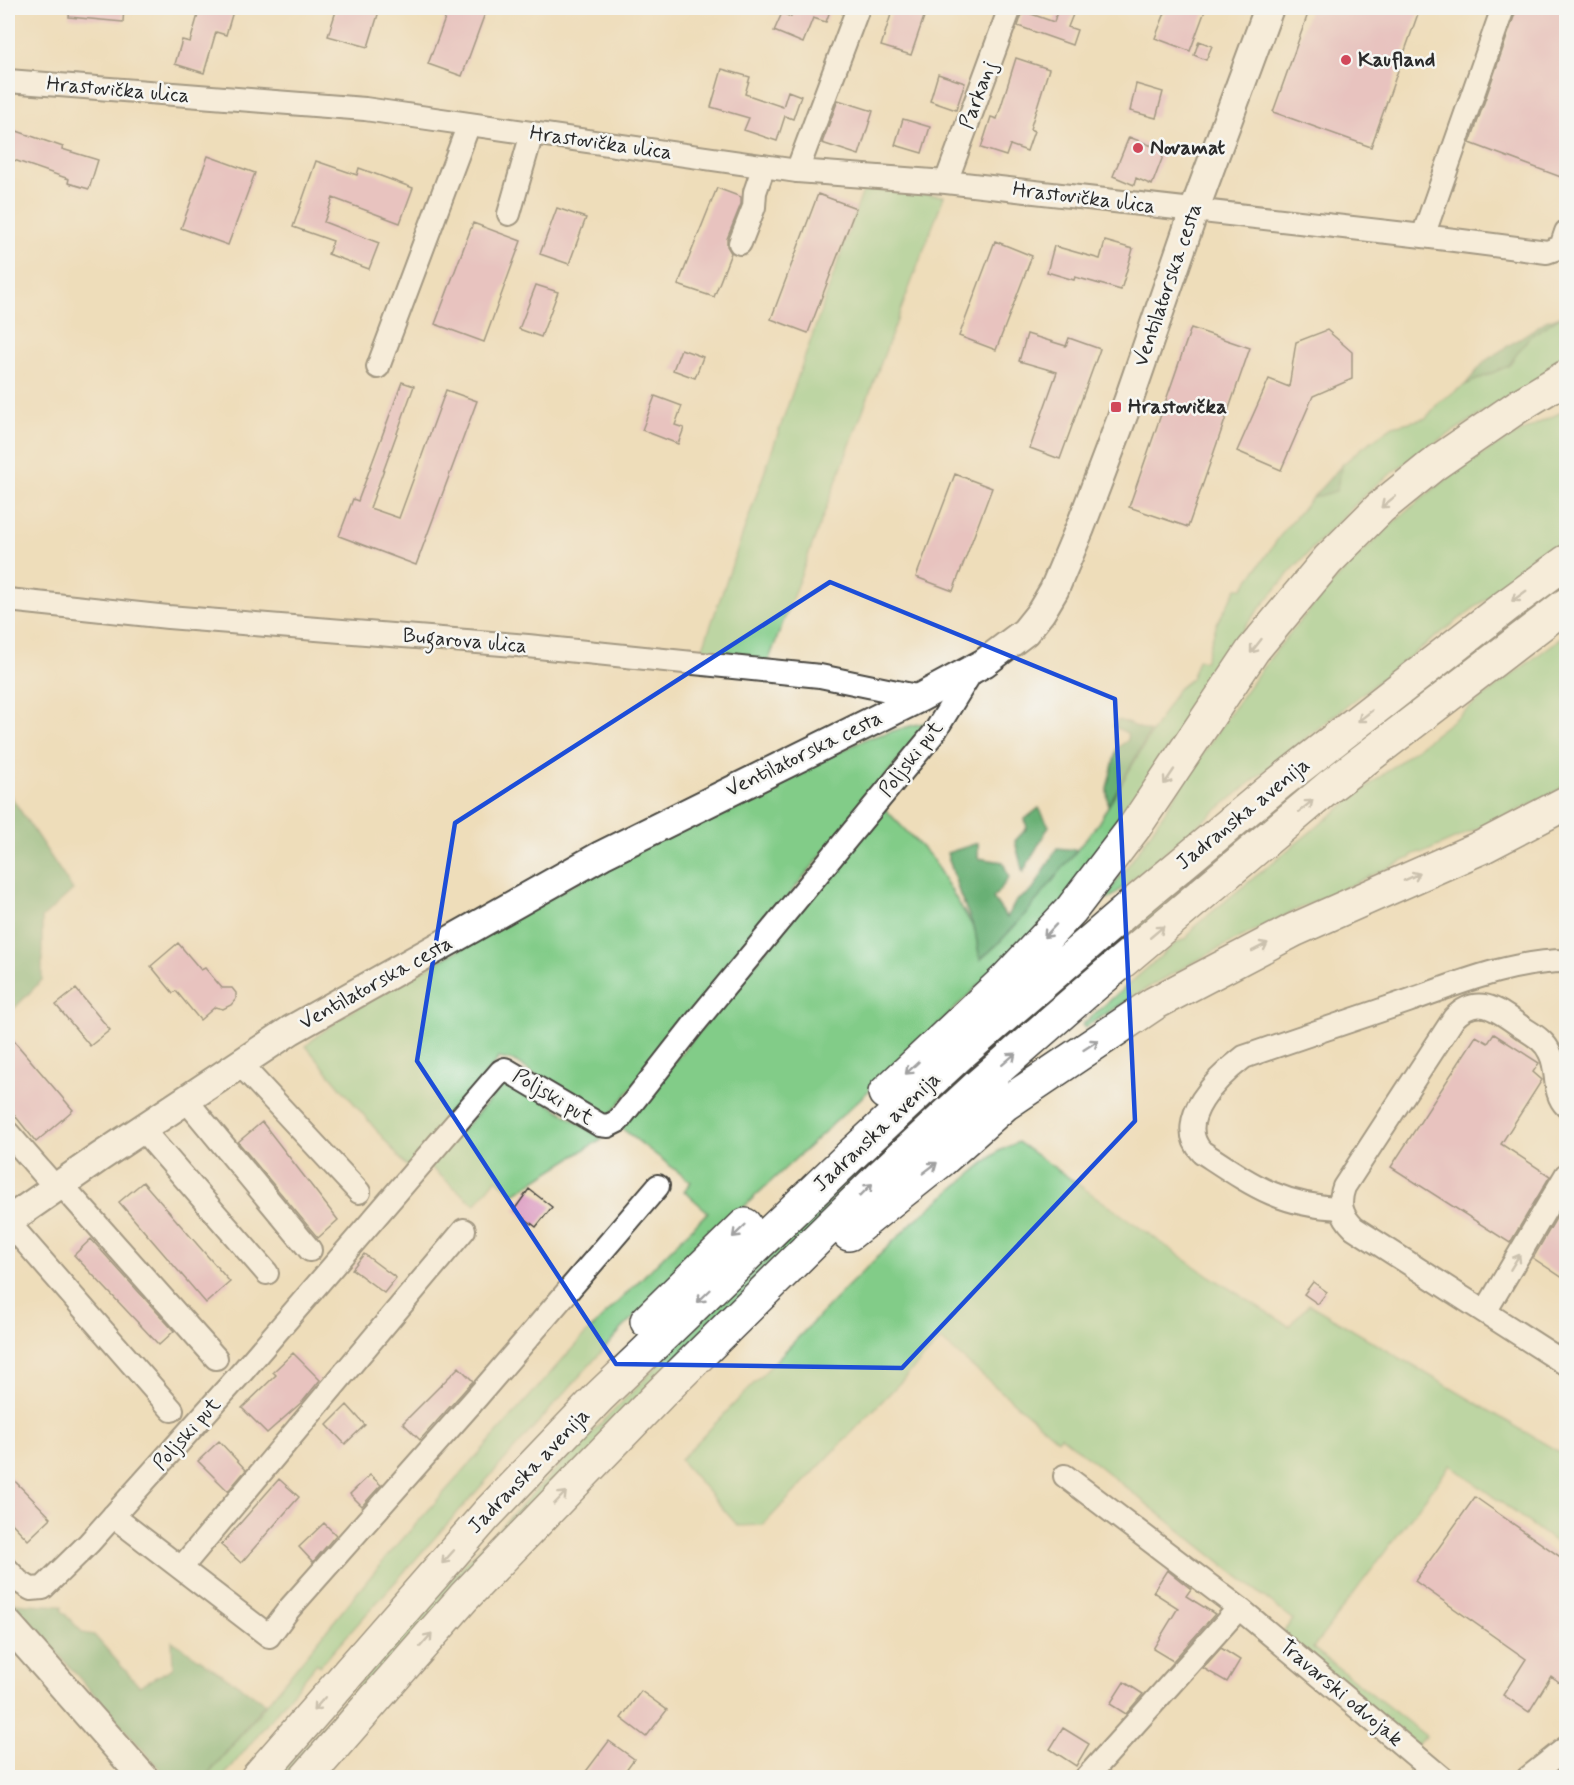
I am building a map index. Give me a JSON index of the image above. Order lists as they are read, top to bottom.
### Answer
{
  "streets": {
    "highway": ["Jadranska avenija"],
    "main road": ["Ventilatorska cesta"],
    "street": [
      "Hrastovička ulica",
      "Parkanj",
      "Bugarova ulica",
      "Poljski put",
      "Travarski odvojak"
    ]
  },
  "crossings": [
    ["Hrastovička ulica", "Parkanj"],
    ["Hrastovička ulica", "Ventilatorska cesta"],
    ["Ventilatorska cesta", "Bugarova ulica"],
    ["Ventilatorska cesta", "Poljski put"]
  ],
  "places": {
    "other": ["Kaufland", "Novamat"],
    "transit": ["Hrastovička"]
  }
}
